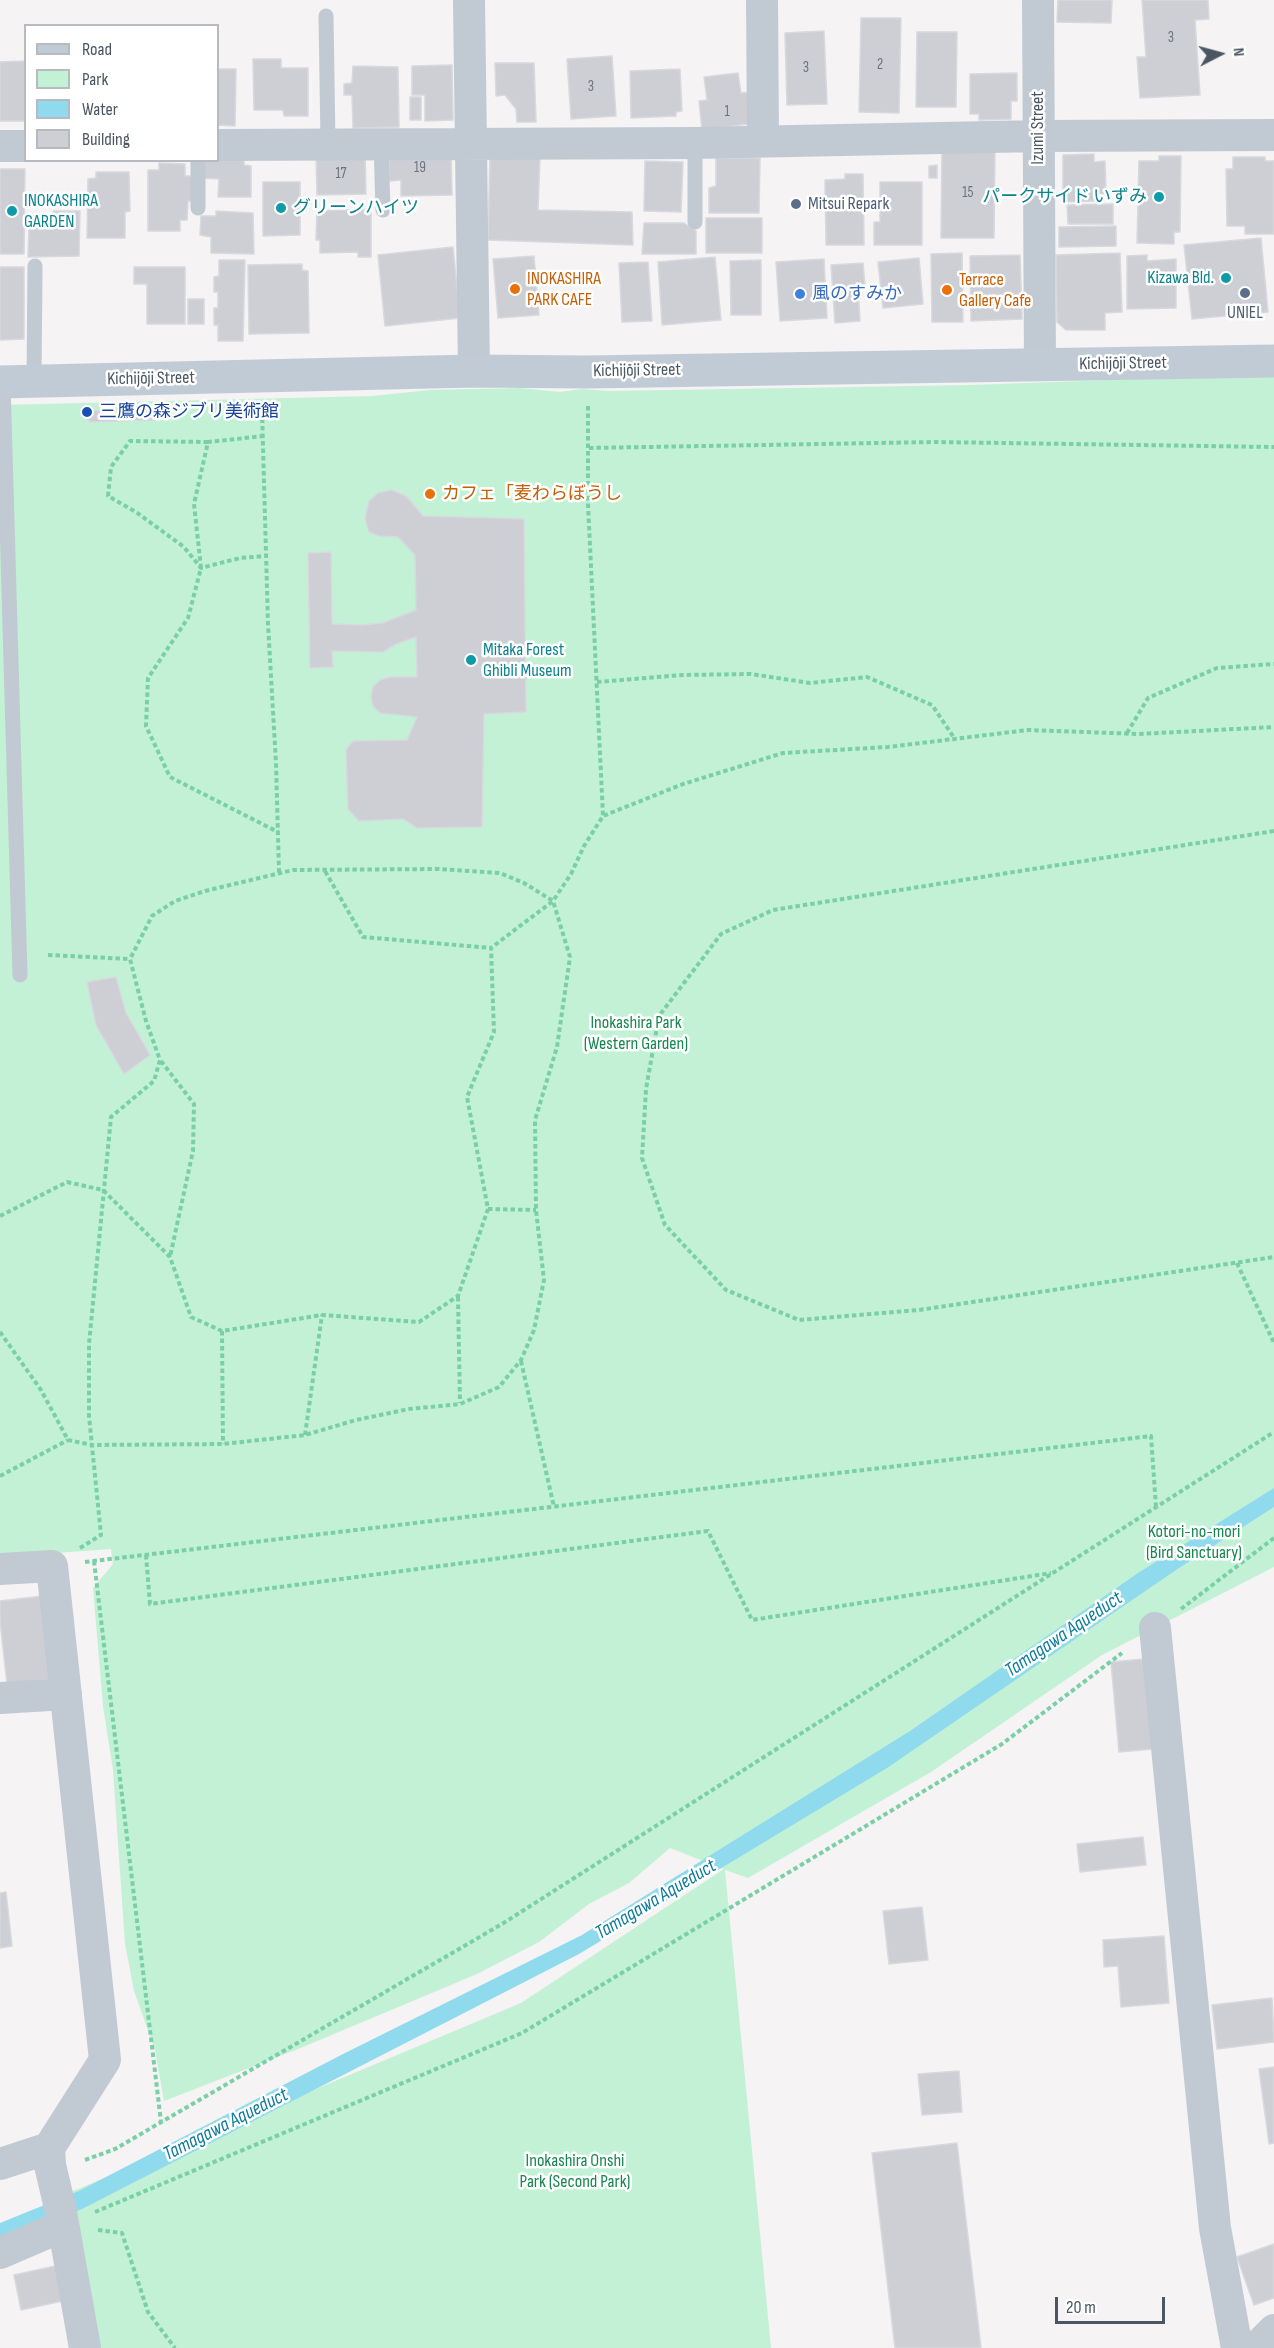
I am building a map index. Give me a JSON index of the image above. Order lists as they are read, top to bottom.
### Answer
{
  "streets": {
    "main road": ["Kichijōji Street"],
    "street": ["Izumi Street"]
  },
  "crossings": [
    ["Izumi Street", "Kichijōji Street"]
  ],
  "water": ["Tamagawa Aqueduct"],
  "parks": ["Inokashira Park (Western Garden)", "Kotori-no-mori (Bird Sanctuary)", "Inokashira Onshi Park (Second Park)"],
  "places": [
    "パークサイド いずみ",
    "Mitsui Repark",
    "グリーンハイツ",
    "INOKASHIRA GARDEN",
    "Kizawa Bld.",
    "INOKASHIRA PARK CAFE",
    "Terrace Gallery Cafe",
    "UNIEL",
    "風のすみか",
    "三鷹の森ジブリ美術館",
    "カフェ「麦わらぼうし",
    "Mitaka Forest Ghibli Museum"
  ],
  "house_numbers": [
    "3",
    "2",
    "3",
    "3",
    "1",
    "19",
    "17",
    "15"
  ],
  "legend": [
    "Road",
    "Park",
    "Water",
    "Building"
  ],
  "scale_bar": "20 m",
  "north": "right"
}
